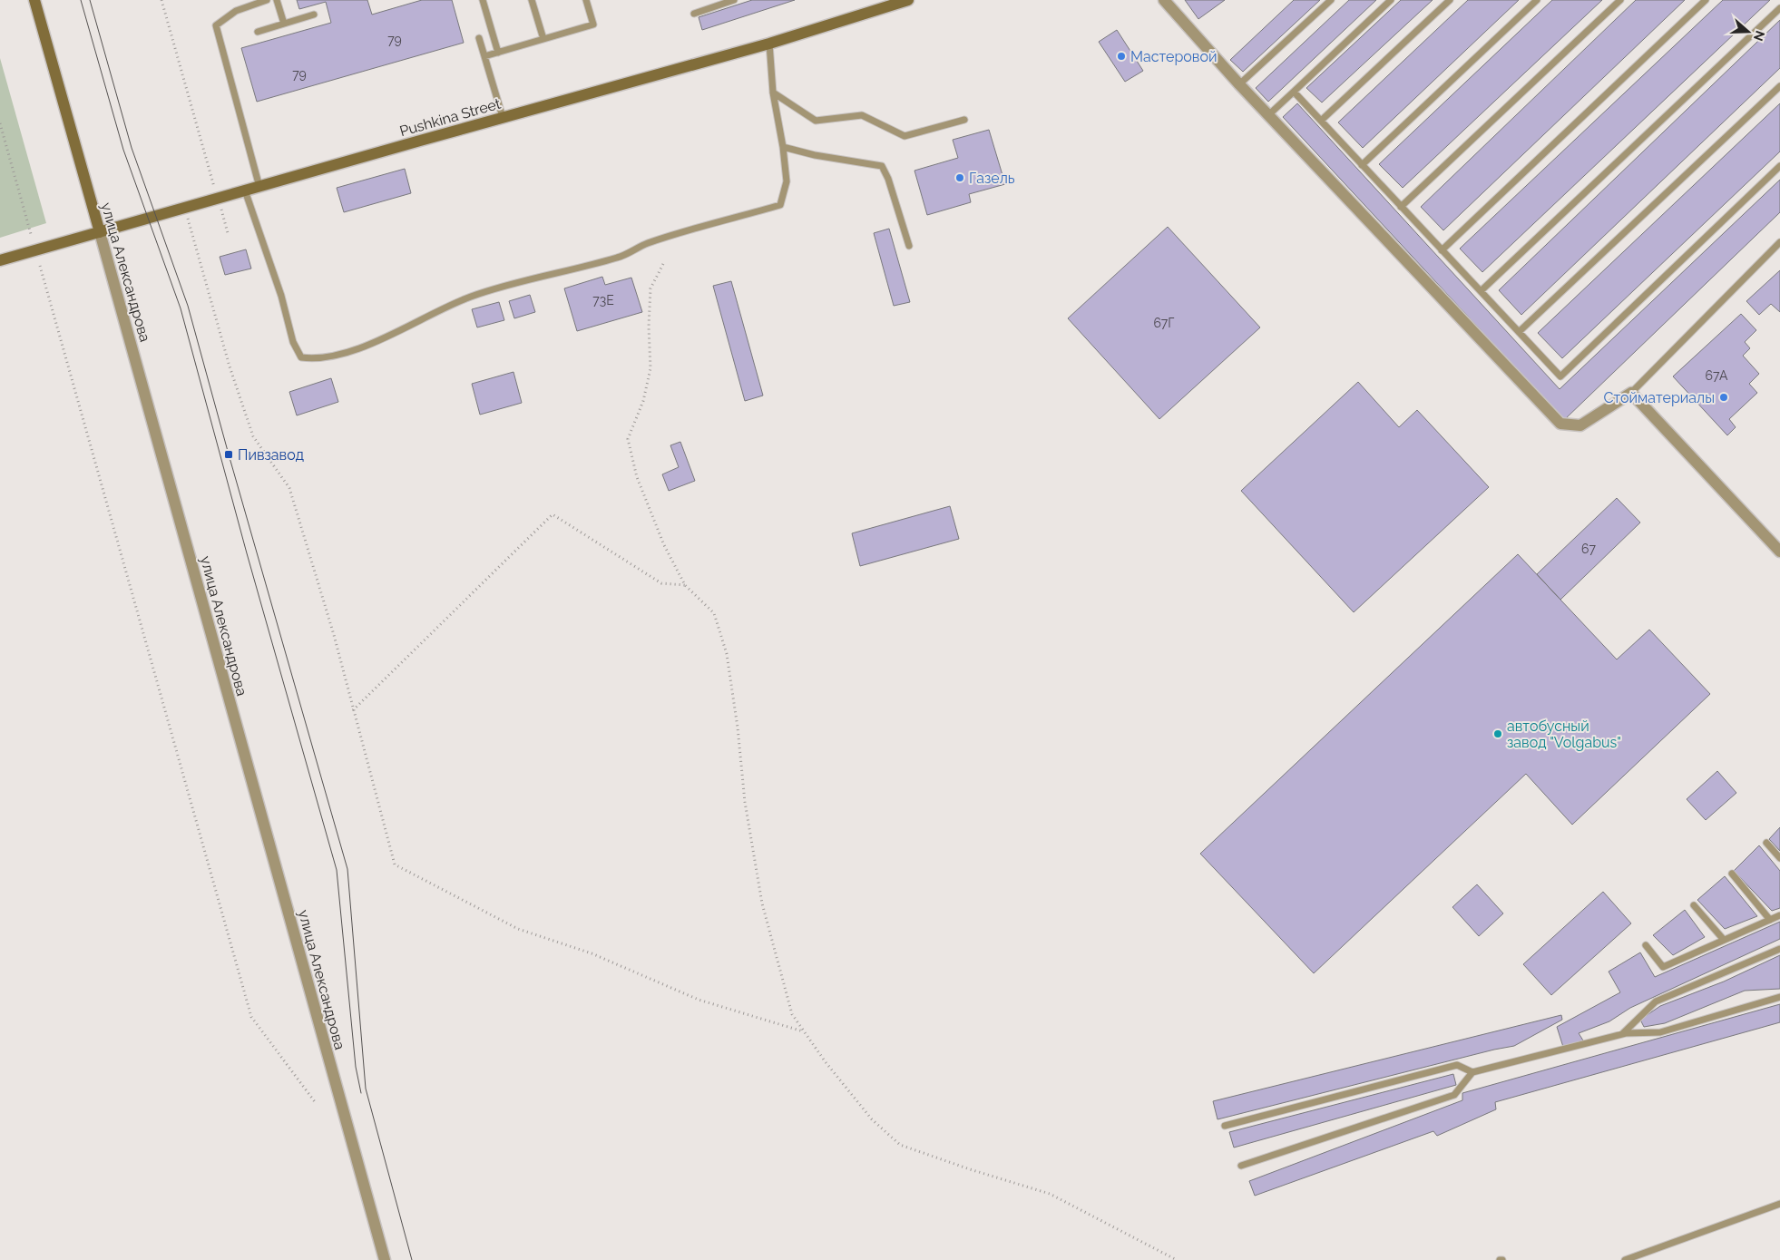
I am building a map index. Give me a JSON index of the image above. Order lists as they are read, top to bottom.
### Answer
{
  "streets": {
    "main road": ["Pushkina Street", "улица Александрова"]
  },
  "crossings": [
    ["Pushkina Street", "улица Александрова"]
  ],
  "places": {
    "other": [
      "Мастеровой",
      "Газель",
      "Стойматериалы",
      "автобусный завод \"Volgabus\""
    ],
    "transit": ["Пивзавод"]
  },
  "house_numbers": [
    "79",
    "79",
    "73Е",
    "67Г",
    "67А",
    "67"
  ],
  "north": "right"
}
